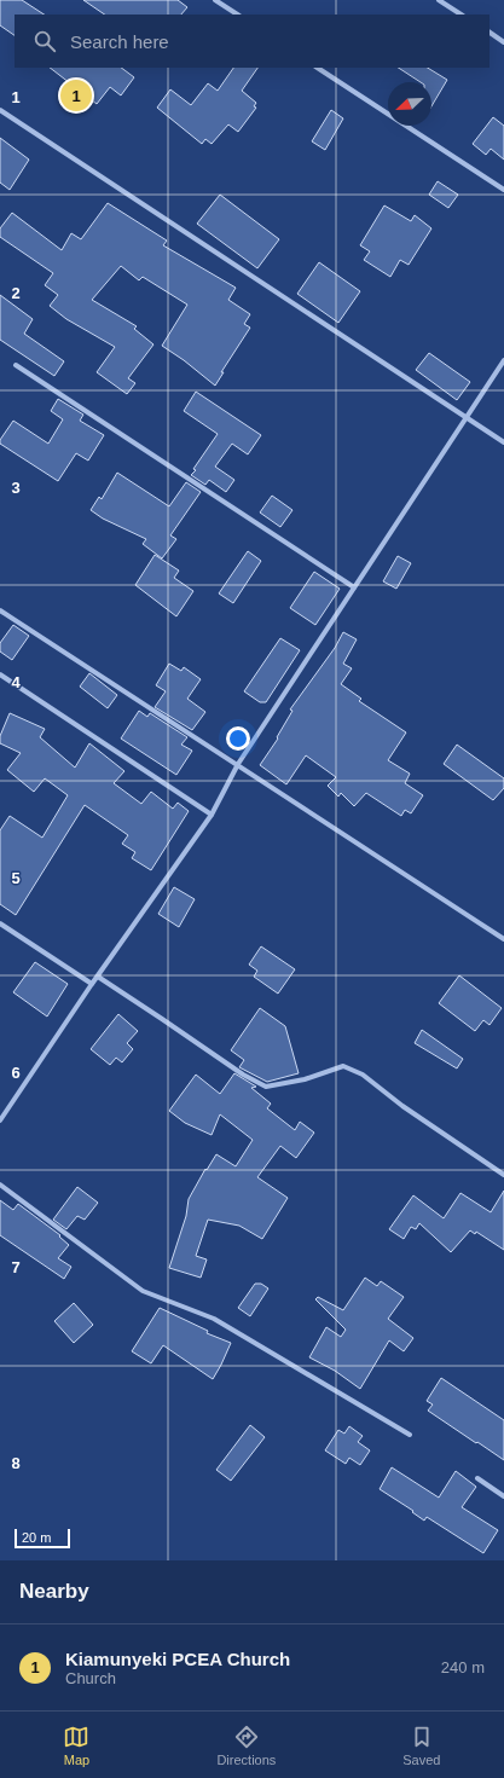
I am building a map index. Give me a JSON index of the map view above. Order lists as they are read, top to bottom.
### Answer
{
  "scale_bar": "20 m",
  "north": "bottom left",
  "page": {
    "search": "Search here",
    "pins": "1",
    "scale": "20 m",
    "heading": "Nearby",
    "list": [
      {
        "mark": "1",
        "name": "Kiamunyeki PCEA Church",
        "note": "Church",
        "value": "240 m"
      }
    ],
    "nav": ["Map", "Directions", "Saved"]
  },
  "grid": {
    "rows": [
      "1",
      "2",
      "3",
      "4",
      "5",
      "6",
      "7",
      "8"
    ]
  }
}
